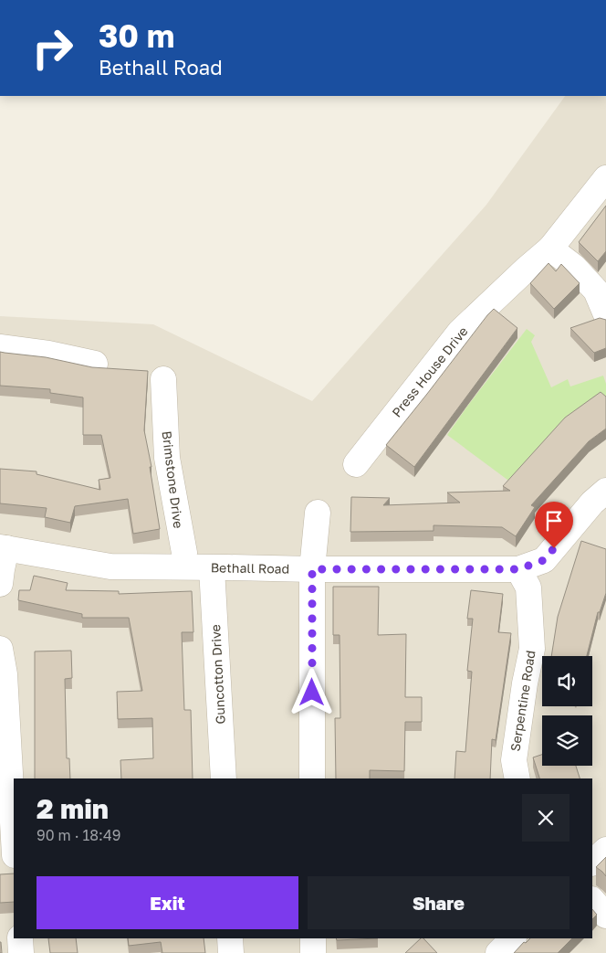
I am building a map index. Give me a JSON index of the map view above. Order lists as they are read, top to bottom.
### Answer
{
  "streets": {
    "street": [
      "Press House Drive",
      "Brimstone Drive",
      "Bethall Road",
      "Guncotton Drive",
      "Serpentine Road"
    ]
  },
  "crossings": [
    ["Bethall Road", "Guncotton Drive"],
    ["Bethall Road", "Serpentine Road"]
  ],
  "page": {
    "turn": ["30 m", "Bethall Road"],
    "heading": ["2 min", "90 m · 18:49"],
    "buttons": ["Exit", "Share"]
  }
}
